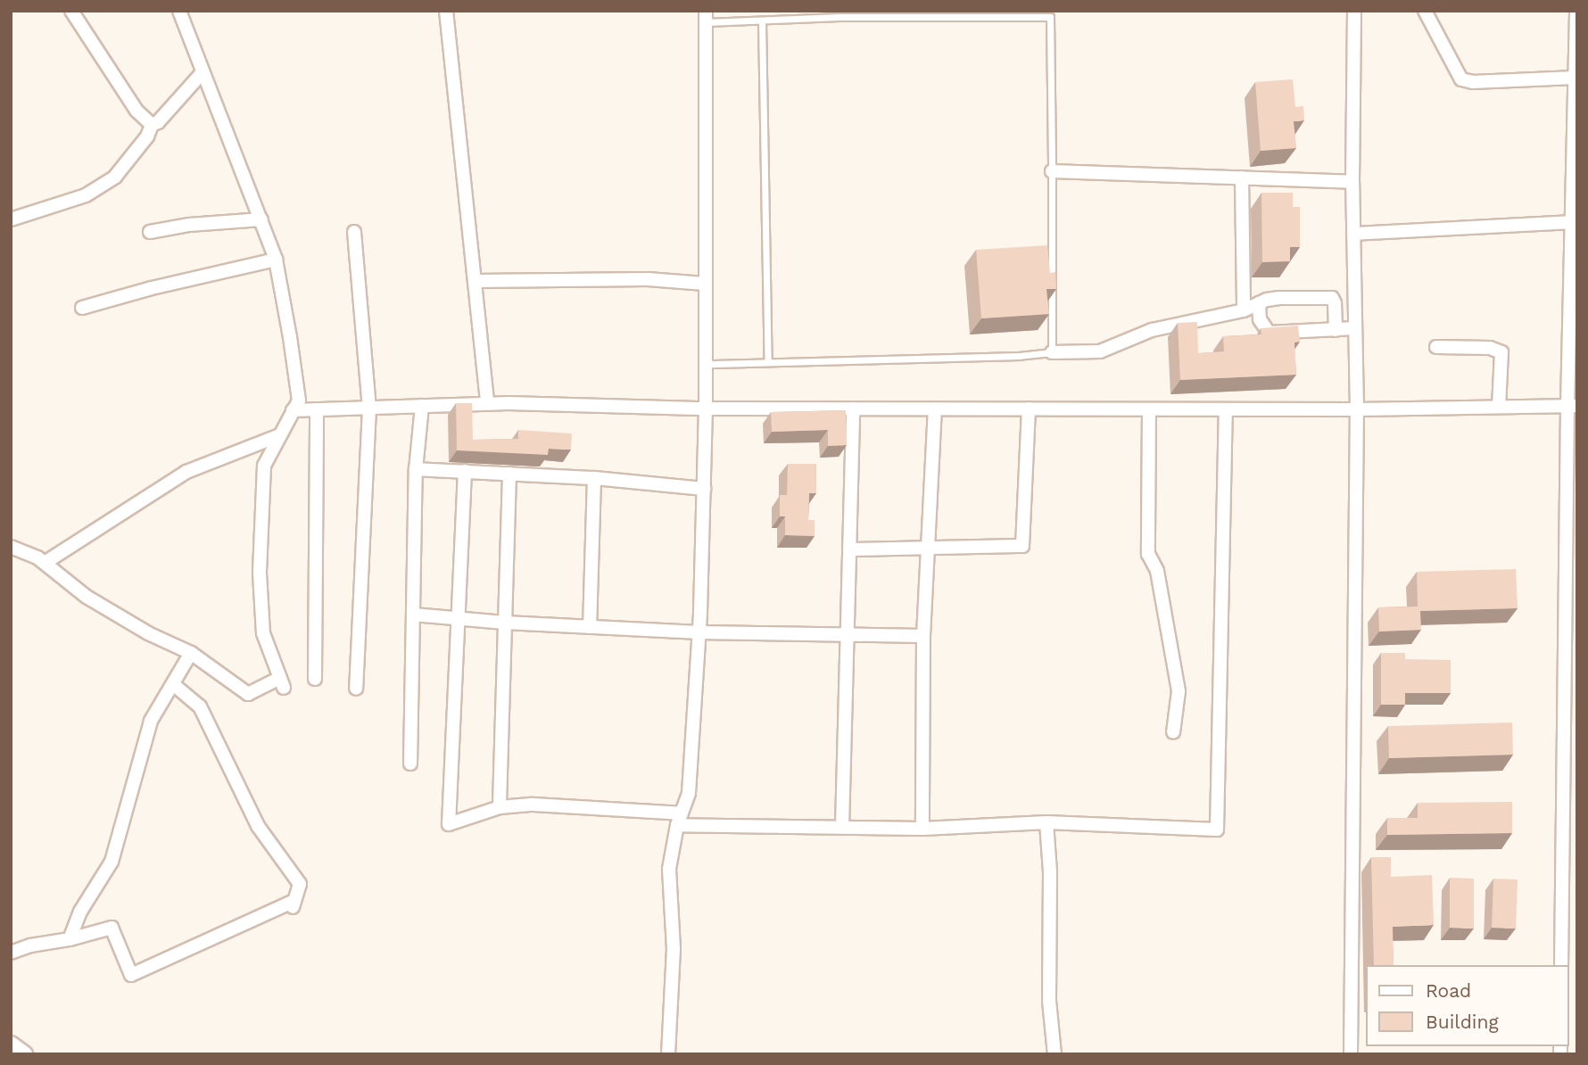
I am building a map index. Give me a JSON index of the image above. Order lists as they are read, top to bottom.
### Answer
{
  "legend": ["Road", "Building"]
}
